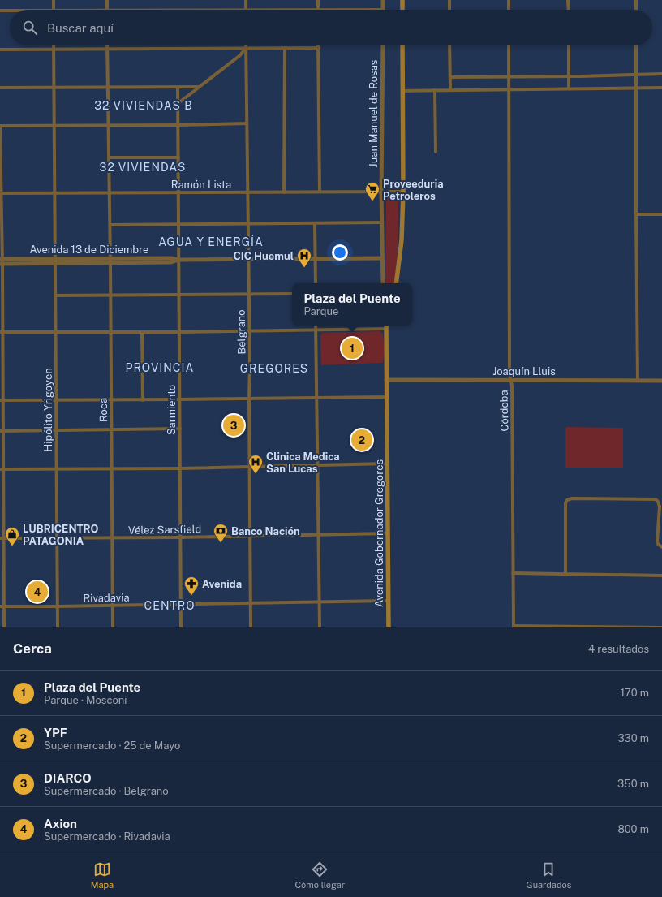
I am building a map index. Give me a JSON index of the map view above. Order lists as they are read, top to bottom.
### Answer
{
  "streets": {
    "main road": ["Avenida Gobernador Gregores"],
    "street": [
      "Juan Manuel de Rosas",
      "Ramón Lista",
      "Avenida 13 de Diciembre",
      "Belgrano",
      "Joaquín Lluis",
      "Hipólito Yrigoyen",
      "Roca",
      "Sarmiento",
      "Córdoba",
      "Vélez Sarsfield",
      "Rivadavia"
    ]
  },
  "crossings": [
    ["Juan Manuel de Rosas", "Ramón Lista"],
    ["Juan Manuel de Rosas", "Avenida 13 de Diciembre"],
    ["Ramón Lista", "Belgrano"],
    ["Ramón Lista", "Hipólito Yrigoyen"],
    ["Ramón Lista", "Roca"],
    ["Ramón Lista", "Sarmiento"],
    ["Avenida 13 de Diciembre", "Belgrano"],
    ["Avenida 13 de Diciembre", "Hipólito Yrigoyen"],
    ["Avenida 13 de Diciembre", "Roca"],
    ["Avenida 13 de Diciembre", "Sarmiento"],
    ["Belgrano", "Vélez Sarsfield"],
    ["Belgrano", "Rivadavia"],
    ["Joaquín Lluis", "Córdoba"],
    ["Joaquín Lluis", "Avenida Gobernador Gregores"],
    ["Hipólito Yrigoyen", "Vélez Sarsfield"],
    ["Hipólito Yrigoyen", "Rivadavia"],
    ["Roca", "Vélez Sarsfield"],
    ["Roca", "Rivadavia"],
    ["Sarmiento", "Vélez Sarsfield"],
    ["Sarmiento", "Rivadavia"],
    ["Vélez Sarsfield", "Avenida Gobernador Gregores"],
    ["Avenida Gobernador Gregores", "Rivadavia"]
  ],
  "districts": [
    "32 VIVIENDAS B",
    "32 VIVIENDAS",
    "AGUA Y ENERGÍA",
    "PROVINCIA",
    "GREGORES",
    "CENTRO"
  ],
  "places": {
    "supermarket": ["Proveeduria Petroleros"],
    "hospital": ["CIC Huemul", "Clinica Medica San Lucas"],
    "bank": ["Banco Nación"],
    "shop": ["LUBRICENTRO PATAGONIA"],
    "pharmacy": ["Avenida"]
  },
  "page": {
    "search": "Buscar aquí",
    "popup": ["Plaza del Puente", "Parque"],
    "pins": [
      "1",
      "3",
      "2",
      "4"
    ],
    "heading": ["Cerca", "4 resultados"],
    "list": [
      {
        "mark": "1",
        "name": "Plaza del Puente",
        "note": "Parque · Mosconi",
        "value": "170 m"
      },
      {
        "mark": "2",
        "name": "YPF",
        "note": "Supermercado · 25 de Mayo",
        "value": "330 m"
      },
      {
        "mark": "3",
        "name": "DIARCO",
        "note": "Supermercado · Belgrano",
        "value": "350 m"
      },
      {
        "mark": "4",
        "name": "Axion",
        "note": "Supermercado · Rivadavia",
        "value": "800 m"
      }
    ],
    "nav": ["Mapa", "Cómo llegar", "Guardados"]
  }
}
